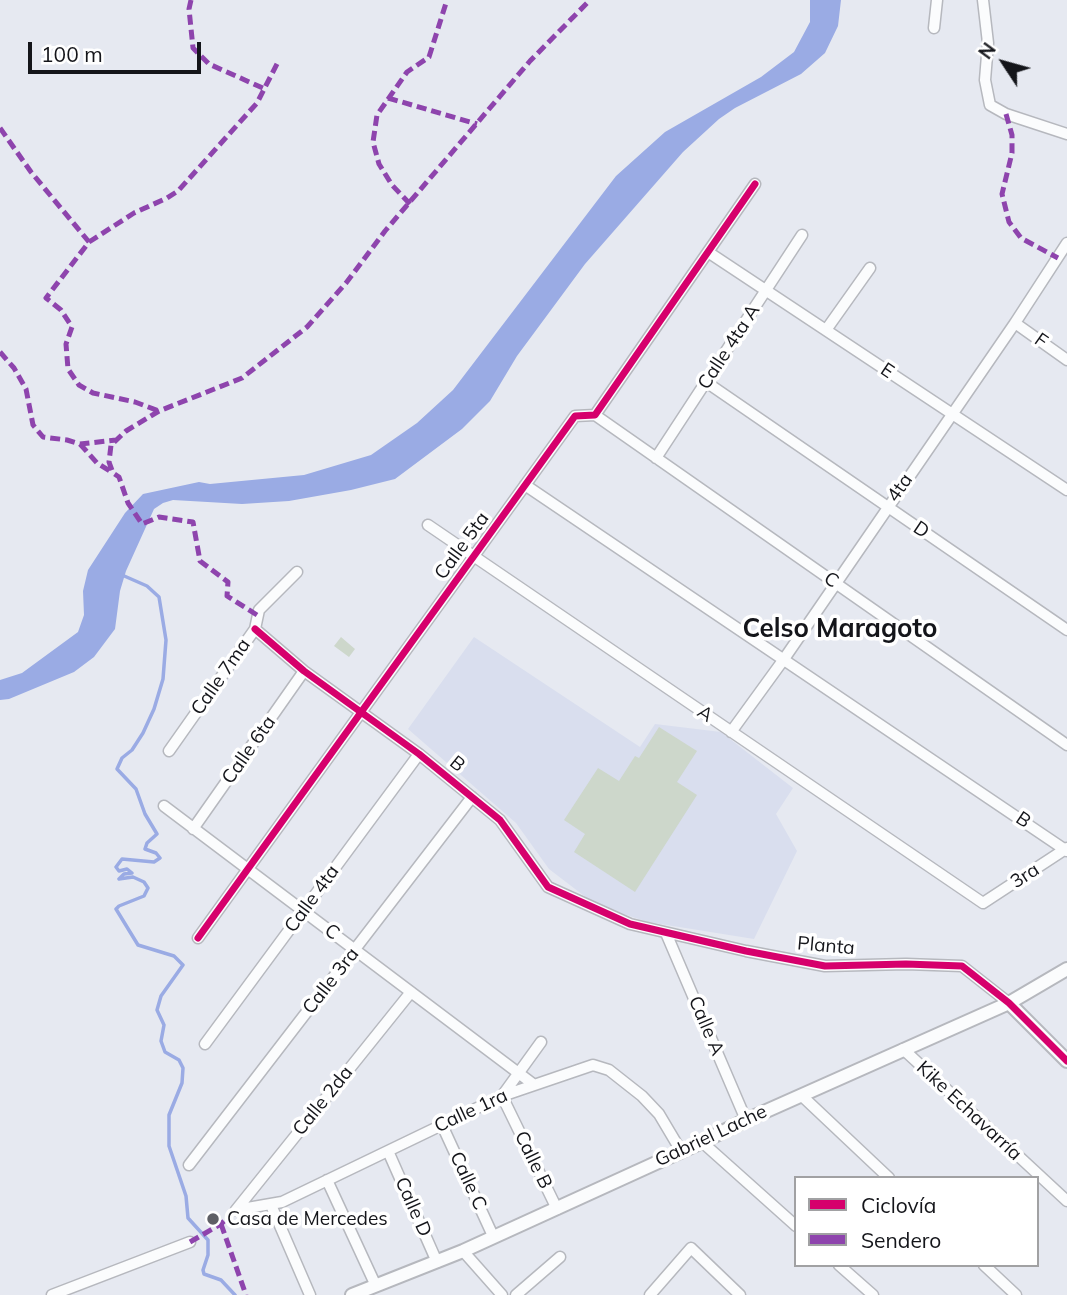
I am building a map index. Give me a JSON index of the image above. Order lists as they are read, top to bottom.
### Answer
{
  "streets": {
    "street": [
      "F",
      "Calle 4ta A",
      "E",
      "4ta",
      "D",
      "Calle 5ta",
      "C",
      "Calle 7ma",
      "A",
      "Calle 6ta",
      "B",
      "3ra",
      "Calle 4ta",
      "Planta",
      "Calle 3ra",
      "Calle A",
      "Calle 2da",
      "Calle 1ra",
      "Kike Echavarría",
      "Gabriel Lache",
      "Calle B",
      "Calle C",
      "Calle D"
    ]
  },
  "crossings": [
    ["F", "4ta"],
    ["Calle 4ta A", "E"],
    ["Calle 4ta A", "D"],
    ["Calle 4ta A", "C"],
    ["E", "4ta"],
    ["E", "Calle 5ta"],
    ["4ta", "D"],
    ["4ta", "C"],
    ["4ta", "A"],
    ["4ta", "B"],
    ["Calle 5ta", "C"],
    ["Calle 5ta", "A"],
    ["Calle 5ta", "B"],
    ["C", "Calle 6ta"],
    ["C", "Calle 4ta"],
    ["C", "Calle 3ra"],
    ["C", "Calle 2da"],
    ["C", "Calle 1ra"],
    ["Calle 7ma", "B"],
    ["A", "3ra"],
    ["Calle 6ta", "B"],
    ["B", "3ra"],
    ["B", "Calle 4ta"],
    ["B", "Planta"],
    ["B", "Calle 3ra"],
    ["Planta", "Calle A"],
    ["Planta", "Gabriel Lache"],
    ["Calle A", "Gabriel Lache"],
    ["Calle 2da", "Calle 1ra"],
    ["Calle 1ra", "Gabriel Lache"],
    ["Calle 1ra", "Calle B"],
    ["Calle 1ra", "Calle C"],
    ["Calle 1ra", "Calle D"],
    ["Kike Echavarría", "Gabriel Lache"],
    ["Gabriel Lache", "Calle B"],
    ["Gabriel Lache", "Calle C"],
    ["Gabriel Lache", "Calle D"]
  ],
  "districts": ["Celso Maragoto"],
  "places": ["Casa de Mercedes"],
  "legend": ["Ciclovía", "Sendero"],
  "scale_bar": "100 m",
  "north": "top left"
}
